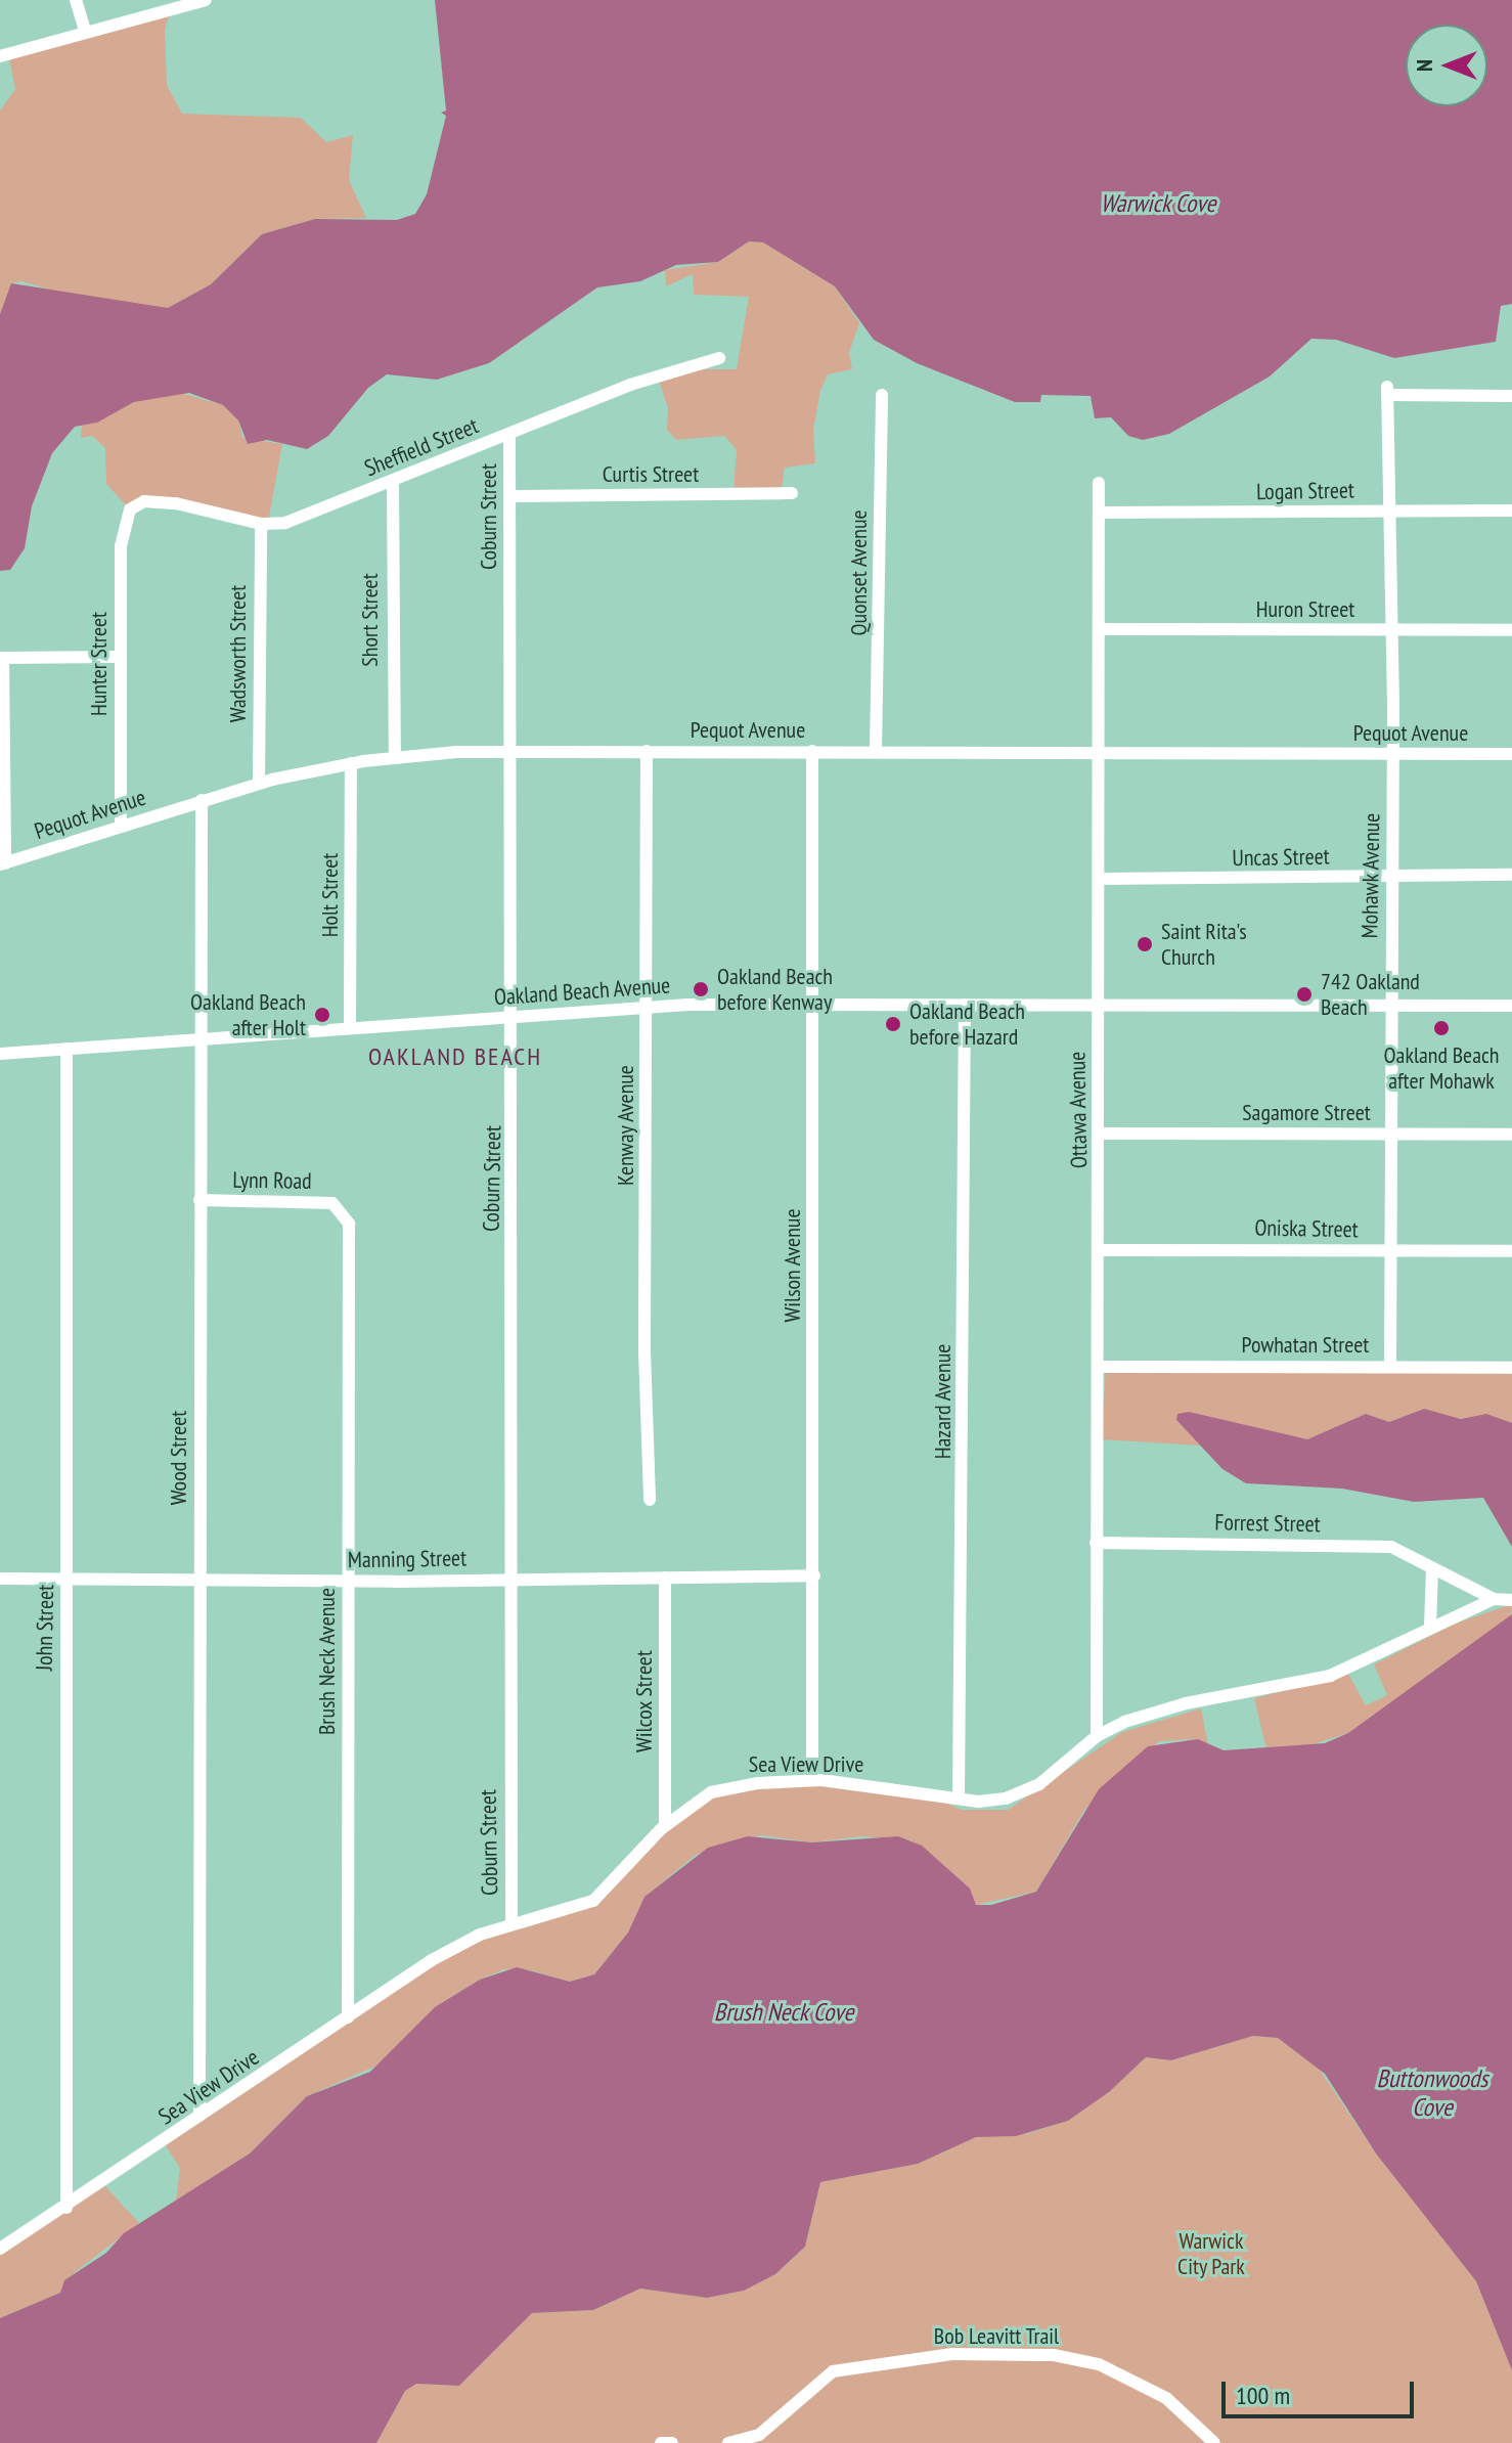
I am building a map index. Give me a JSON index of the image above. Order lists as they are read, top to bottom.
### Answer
{
  "streets": {
    "street": [
      "Sheffield Street",
      "Curtis Street",
      "Logan Street",
      "Coburn Street",
      "Quonset Avenue",
      "Huron Street",
      "Short Street",
      "Wadsworth Street",
      "Hunter Street",
      "Pequot Avenue",
      "Uncas Street",
      "Mohawk Avenue",
      "Holt Street",
      "Oakland Beach Avenue",
      "Ottawa Avenue",
      "Sagamore Street",
      "Kenway Avenue",
      "Lynn Road",
      "Oniska Street",
      "Wilson Avenue",
      "Powhatan Street",
      "Hazard Avenue",
      "Wood Street",
      "Forrest Street",
      "Manning Street",
      "John Street",
      "Brush Neck Avenue",
      "Wilcox Street",
      "Sea View Drive",
      "Bob Leavitt Trail"
    ]
  },
  "crossings": [
    ["Sheffield Street", "Coburn Street"],
    ["Sheffield Street", "Short Street"],
    ["Sheffield Street", "Wadsworth Street"],
    ["Sheffield Street", "Hunter Street"],
    ["Curtis Street", "Coburn Street"],
    ["Logan Street", "Mohawk Avenue"],
    ["Logan Street", "Ottawa Avenue"],
    ["Coburn Street", "Pequot Avenue"],
    ["Coburn Street", "Oakland Beach Avenue"],
    ["Coburn Street", "Manning Street"],
    ["Coburn Street", "Sea View Drive"],
    ["Quonset Avenue", "Pequot Avenue"],
    ["Huron Street", "Mohawk Avenue"],
    ["Huron Street", "Ottawa Avenue"],
    ["Short Street", "Pequot Avenue"],
    ["Wadsworth Street", "Pequot Avenue"],
    ["Hunter Street", "Pequot Avenue"],
    ["Pequot Avenue", "Mohawk Avenue"],
    ["Pequot Avenue", "Holt Street"],
    ["Pequot Avenue", "Ottawa Avenue"],
    ["Pequot Avenue", "Kenway Avenue"],
    ["Pequot Avenue", "Wilson Avenue"],
    ["Pequot Avenue", "Wood Street"],
    ["Uncas Street", "Mohawk Avenue"],
    ["Uncas Street", "Ottawa Avenue"],
    ["Mohawk Avenue", "Oakland Beach Avenue"],
    ["Mohawk Avenue", "Sagamore Street"],
    ["Mohawk Avenue", "Oniska Street"],
    ["Mohawk Avenue", "Powhatan Street"],
    ["Holt Street", "Oakland Beach Avenue"],
    ["Oakland Beach Avenue", "Ottawa Avenue"],
    ["Oakland Beach Avenue", "Kenway Avenue"],
    ["Oakland Beach Avenue", "Wilson Avenue"],
    ["Oakland Beach Avenue", "Hazard Avenue"],
    ["Oakland Beach Avenue", "Wood Street"],
    ["Oakland Beach Avenue", "John Street"],
    ["Ottawa Avenue", "Sagamore Street"],
    ["Ottawa Avenue", "Oniska Street"],
    ["Ottawa Avenue", "Powhatan Street"],
    ["Ottawa Avenue", "Forrest Street"],
    ["Ottawa Avenue", "Sea View Drive"],
    ["Lynn Road", "Wood Street"],
    ["Lynn Road", "Brush Neck Avenue"],
    ["Wilson Avenue", "Manning Street"],
    ["Wilson Avenue", "Sea View Drive"],
    ["Hazard Avenue", "Sea View Drive"],
    ["Wood Street", "Manning Street"],
    ["Wood Street", "Sea View Drive"],
    ["Forrest Street", "Sea View Drive"],
    ["Manning Street", "John Street"],
    ["Manning Street", "Brush Neck Avenue"],
    ["Manning Street", "Wilcox Street"],
    ["John Street", "Sea View Drive"],
    ["Brush Neck Avenue", "Sea View Drive"],
    ["Wilcox Street", "Sea View Drive"]
  ],
  "districts": ["OAKLAND BEACH"],
  "water": ["Warwick Cove", "Brush Neck Cove", "Buttonwoods Cove"],
  "parks": ["Warwick City Park"],
  "places": [
    "Saint Rita's Church",
    "Oakland Beach before Kenway",
    "742 Oakland Beach",
    "Oakland Beach after Holt",
    "Oakland Beach before Hazard",
    "Oakland Beach after Mohawk"
  ],
  "scale_bar": "100 m",
  "north": "left"
}
